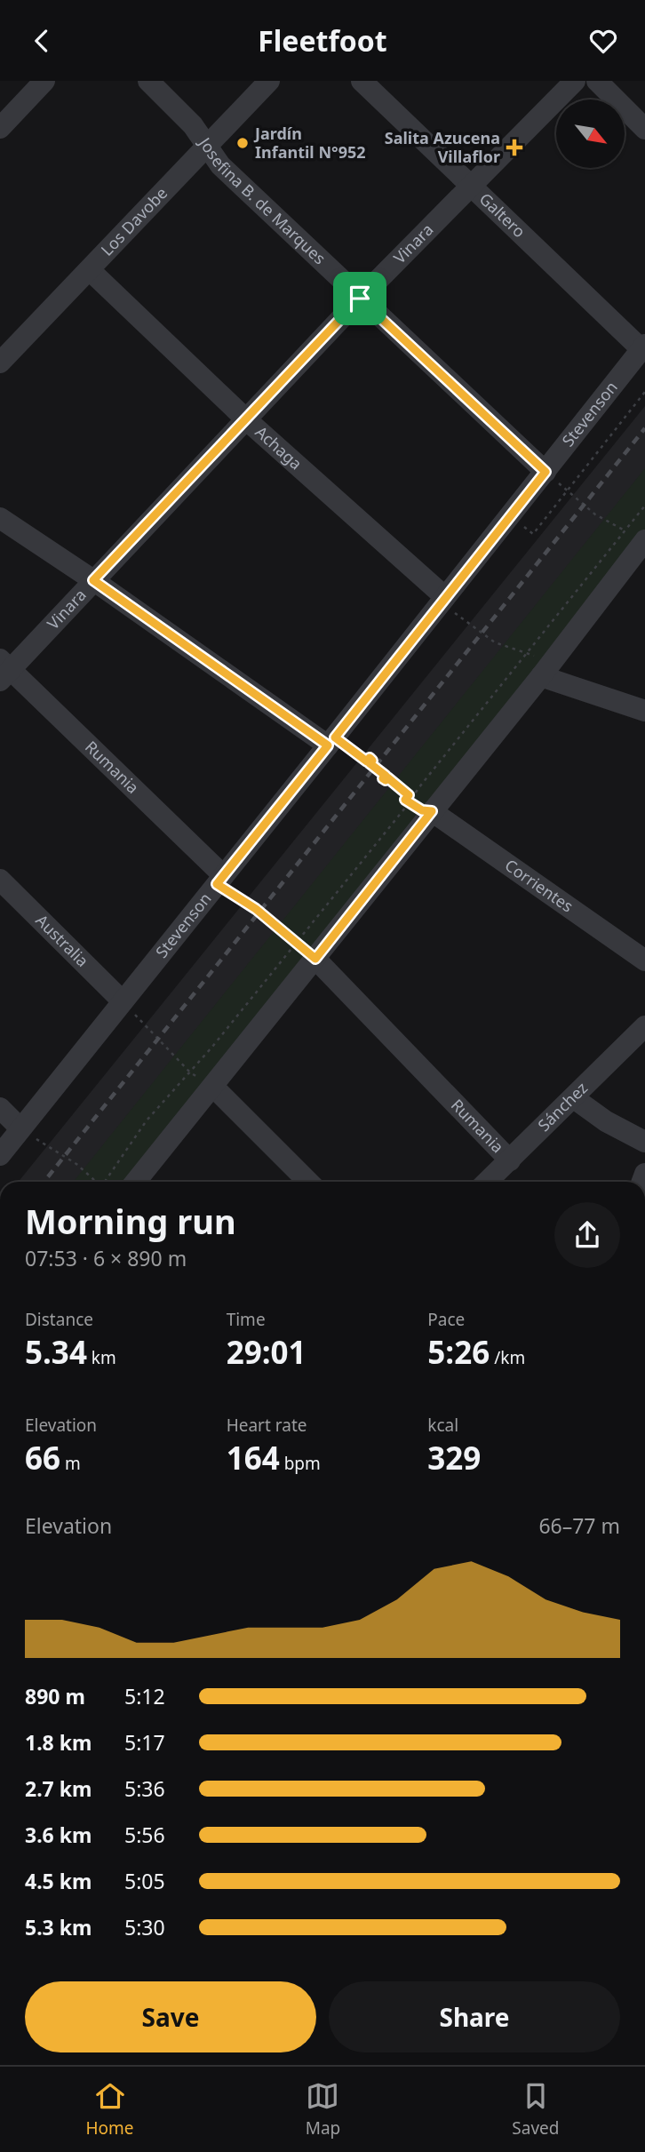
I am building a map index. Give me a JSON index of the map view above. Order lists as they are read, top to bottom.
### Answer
{
  "streets": {
    "street": [
      "Josefina B. de Marques",
      "Galtero",
      "Los Davobe",
      "Vinara",
      "Stevenson",
      "Achaga",
      "Rumania",
      "Corrientes",
      "Australia",
      "Sánchez"
    ]
  },
  "crossings": [
    ["Josefina B. de Marques", "Los Davobe"],
    ["Josefina B. de Marques", "Vinara"],
    ["Josefina B. de Marques", "Stevenson"],
    ["Galtero", "Vinara"],
    ["Galtero", "Stevenson"],
    ["Los Davobe", "Achaga"],
    ["Vinara", "Achaga"],
    ["Vinara", "Rumania"],
    ["Stevenson", "Achaga"],
    ["Stevenson", "Rumania"],
    ["Stevenson", "Australia"],
    ["Rumania", "Sánchez"]
  ],
  "places": {
    "other": ["Jardín Infantil N°952"],
    "health": ["Salita Azucena Villaflor"]
  },
  "north": "bottom right",
  "page": {
    "header": "Fleetfoot",
    "heading": ["Morning run", "07:53 · 6 × 890 m"],
    "stats": [
      ["Distance", "5.34 km"],
      ["Time", "29:01"],
      ["Pace", "5:26 /km"],
      ["Elevation", "66 m"],
      ["Heart rate", "164 bpm"],
      ["kcal", "329"]
    ],
    "chart": ["Elevation", "66–77 m"],
    "list": [
      {
        "name": "890 m",
        "note": "5:12"
      },
      {
        "name": "1.8 km",
        "note": "5:17"
      },
      {
        "name": "2.7 km",
        "note": "5:36"
      },
      {
        "name": "3.6 km",
        "note": "5:56"
      },
      {
        "name": "4.5 km",
        "note": "5:05"
      },
      {
        "name": "5.3 km",
        "note": "5:30"
      }
    ],
    "buttons": ["Save", "Share"],
    "tabs": ["Home", "Map", "Saved"]
  }
}
